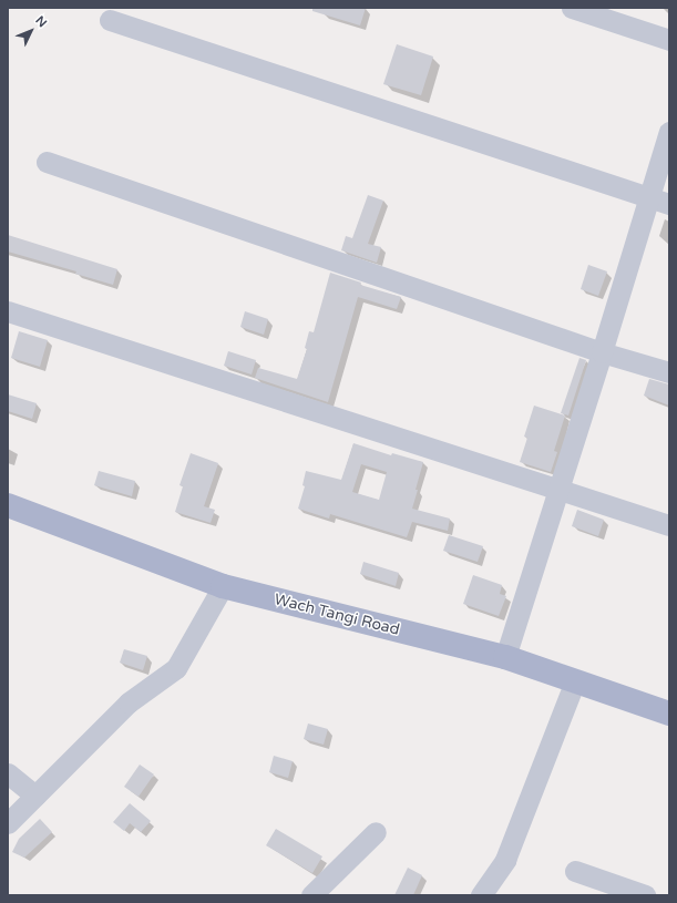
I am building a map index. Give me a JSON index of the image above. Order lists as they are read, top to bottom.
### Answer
{
  "streets": {
    "main road": ["Wach Tangi Road"]
  },
  "north": "top right"
}
